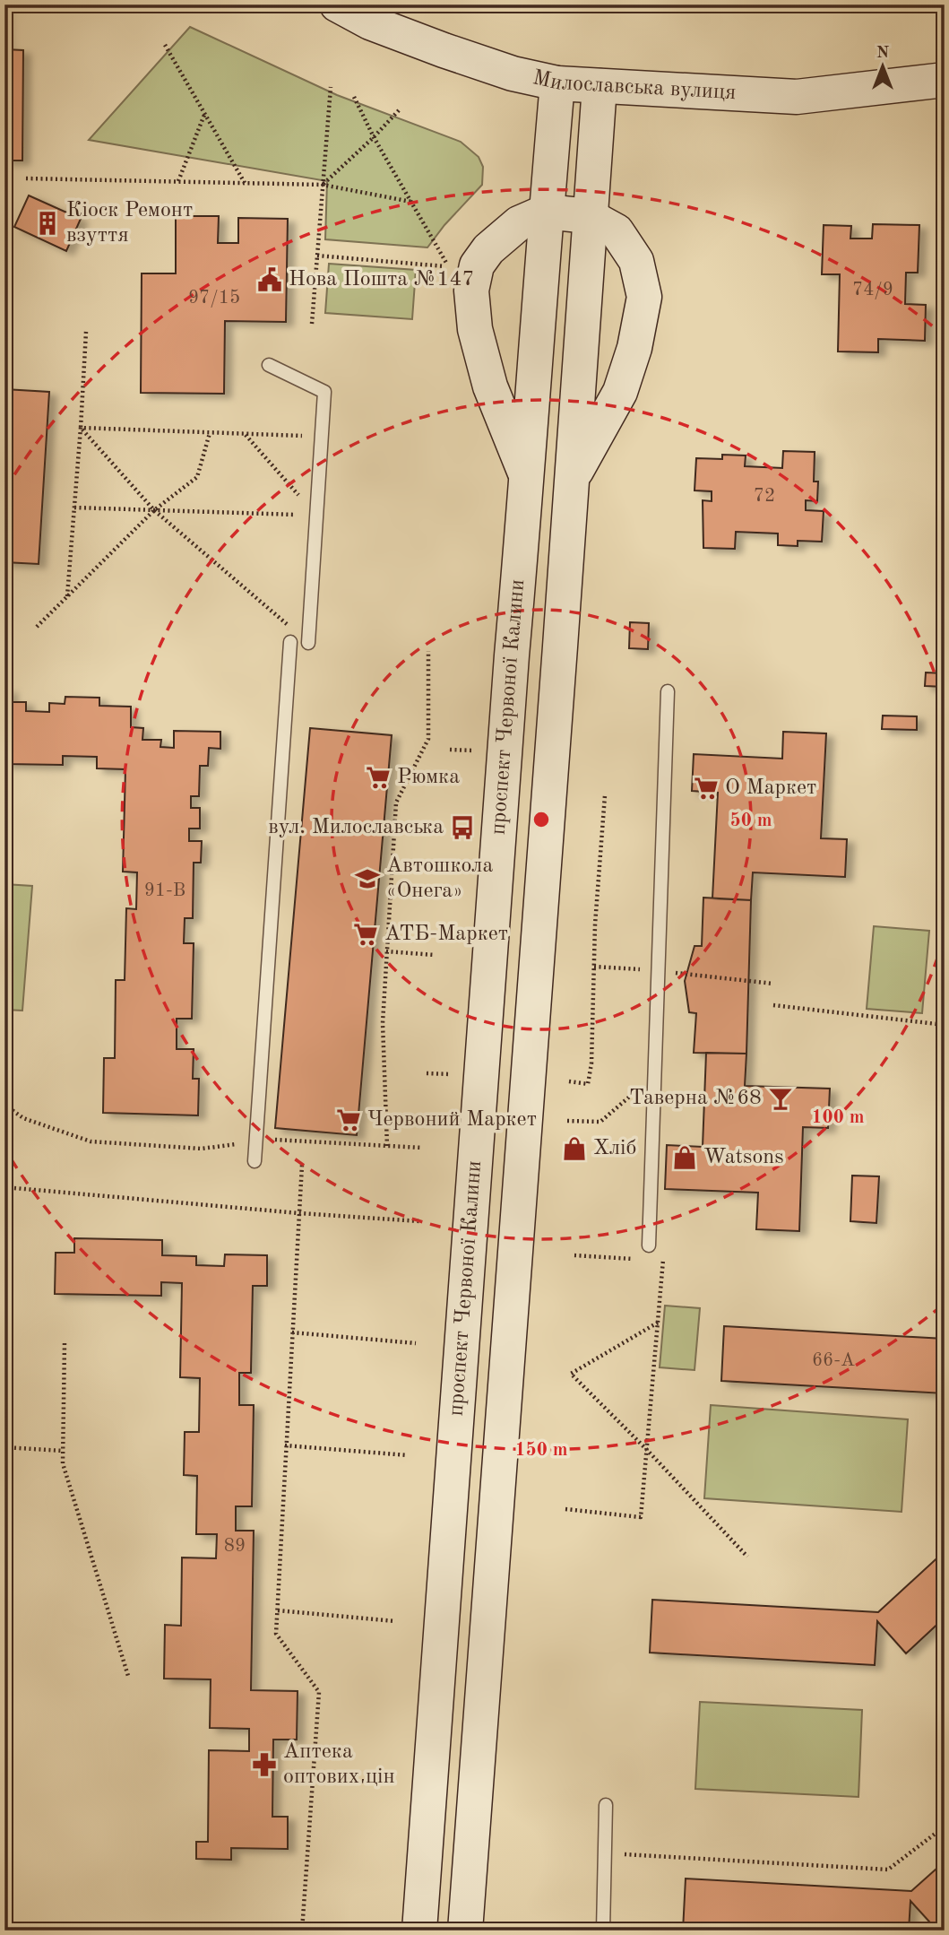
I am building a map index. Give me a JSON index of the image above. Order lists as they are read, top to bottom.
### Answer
{
  "streets": {
    "main road": ["Милославська вулиця", "проспект Червоної Калини"]
  },
  "crossings": [
    ["Милославська вулиця", "проспект Червоної Калини"]
  ],
  "places": {
    "building": ["Кіоск Ремонт взуття"],
    "public building": ["Нова Пошта №147"],
    "supermarket": [
      "Рюмка",
      "О Маркет",
      "АТБ-Маркет",
      "Червоний Маркет"
    ],
    "bus stop": ["вул. Милославська"],
    "school or university": ["Автошкола «Онега»"],
    "bar": ["Таверна №68"],
    "shop": ["Хліб", "Watsons"],
    "pharmacy": ["Аптека оптових цін"]
  },
  "house_numbers": [
    "74/9",
    "97/15",
    "72",
    "91-В",
    "66-А",
    "89"
  ],
  "north": "top",
  "rings": ["50 m", "100 m", "150 m"]
}
